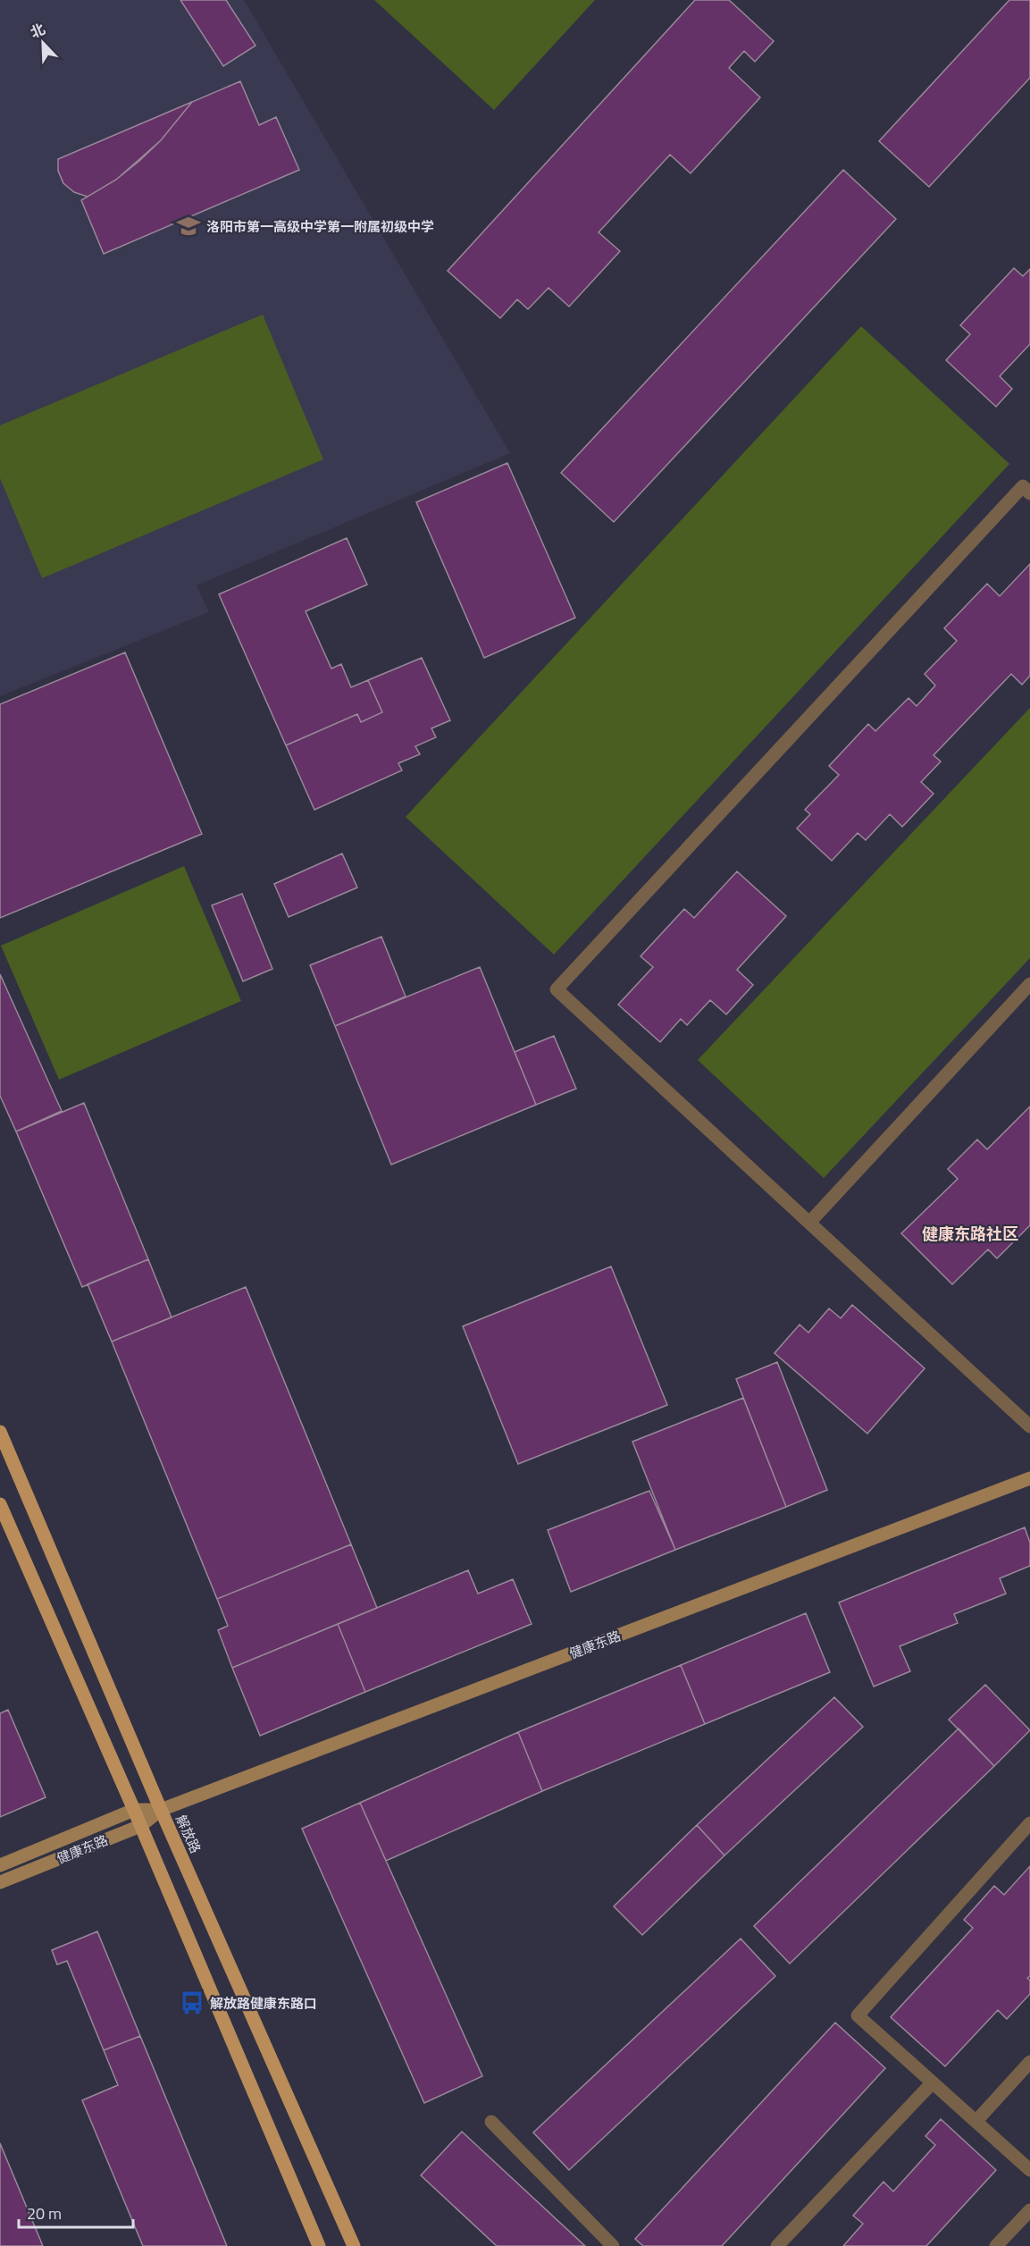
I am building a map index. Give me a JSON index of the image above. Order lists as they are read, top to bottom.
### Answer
{
  "streets": {
    "main road": ["解放路"],
    "street": ["健康东路"]
  },
  "crossings": [
    ["健康东路", "解放路"]
  ],
  "districts": ["健康东路社区"],
  "places": {
    "school or university": ["洛阳市第一高级中学第一附属初级中学"],
    "bus stop": ["解放路健康东路口"]
  },
  "scale_bar": "20 m",
  "north": "top left"
}
